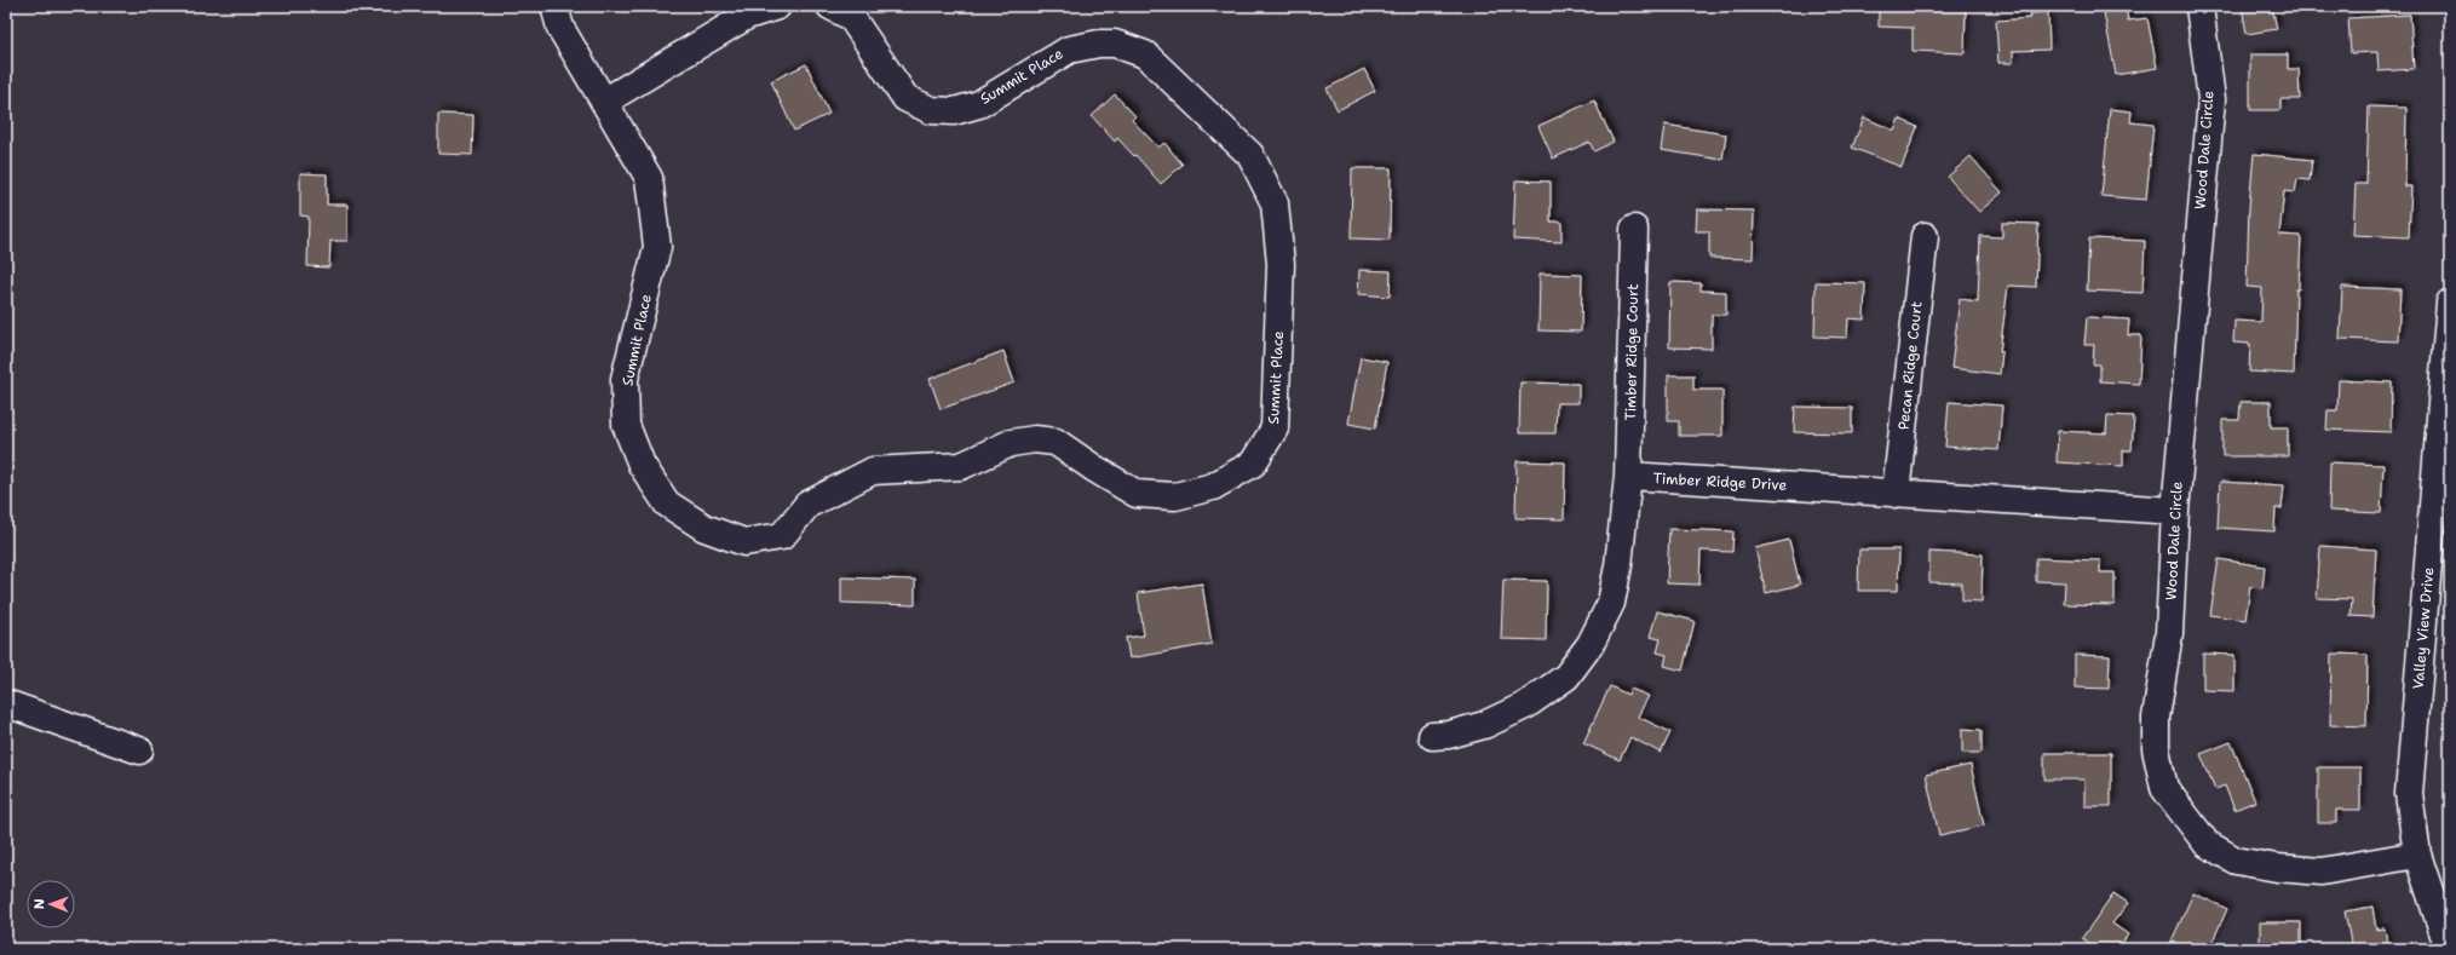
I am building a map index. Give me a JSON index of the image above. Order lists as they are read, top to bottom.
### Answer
{
  "streets": {
    "street": [
      "Summit Place",
      "Wood Dale Circle",
      "Timber Ridge Court",
      "Pecan Ridge Court",
      "Timber Ridge Drive",
      "Valley View Drive"
    ]
  },
  "crossings": [
    ["Wood Dale Circle", "Timber Ridge Drive"],
    ["Wood Dale Circle", "Valley View Drive"],
    ["Timber Ridge Court", "Timber Ridge Drive"],
    ["Pecan Ridge Court", "Timber Ridge Drive"]
  ],
  "north": "left"
}
